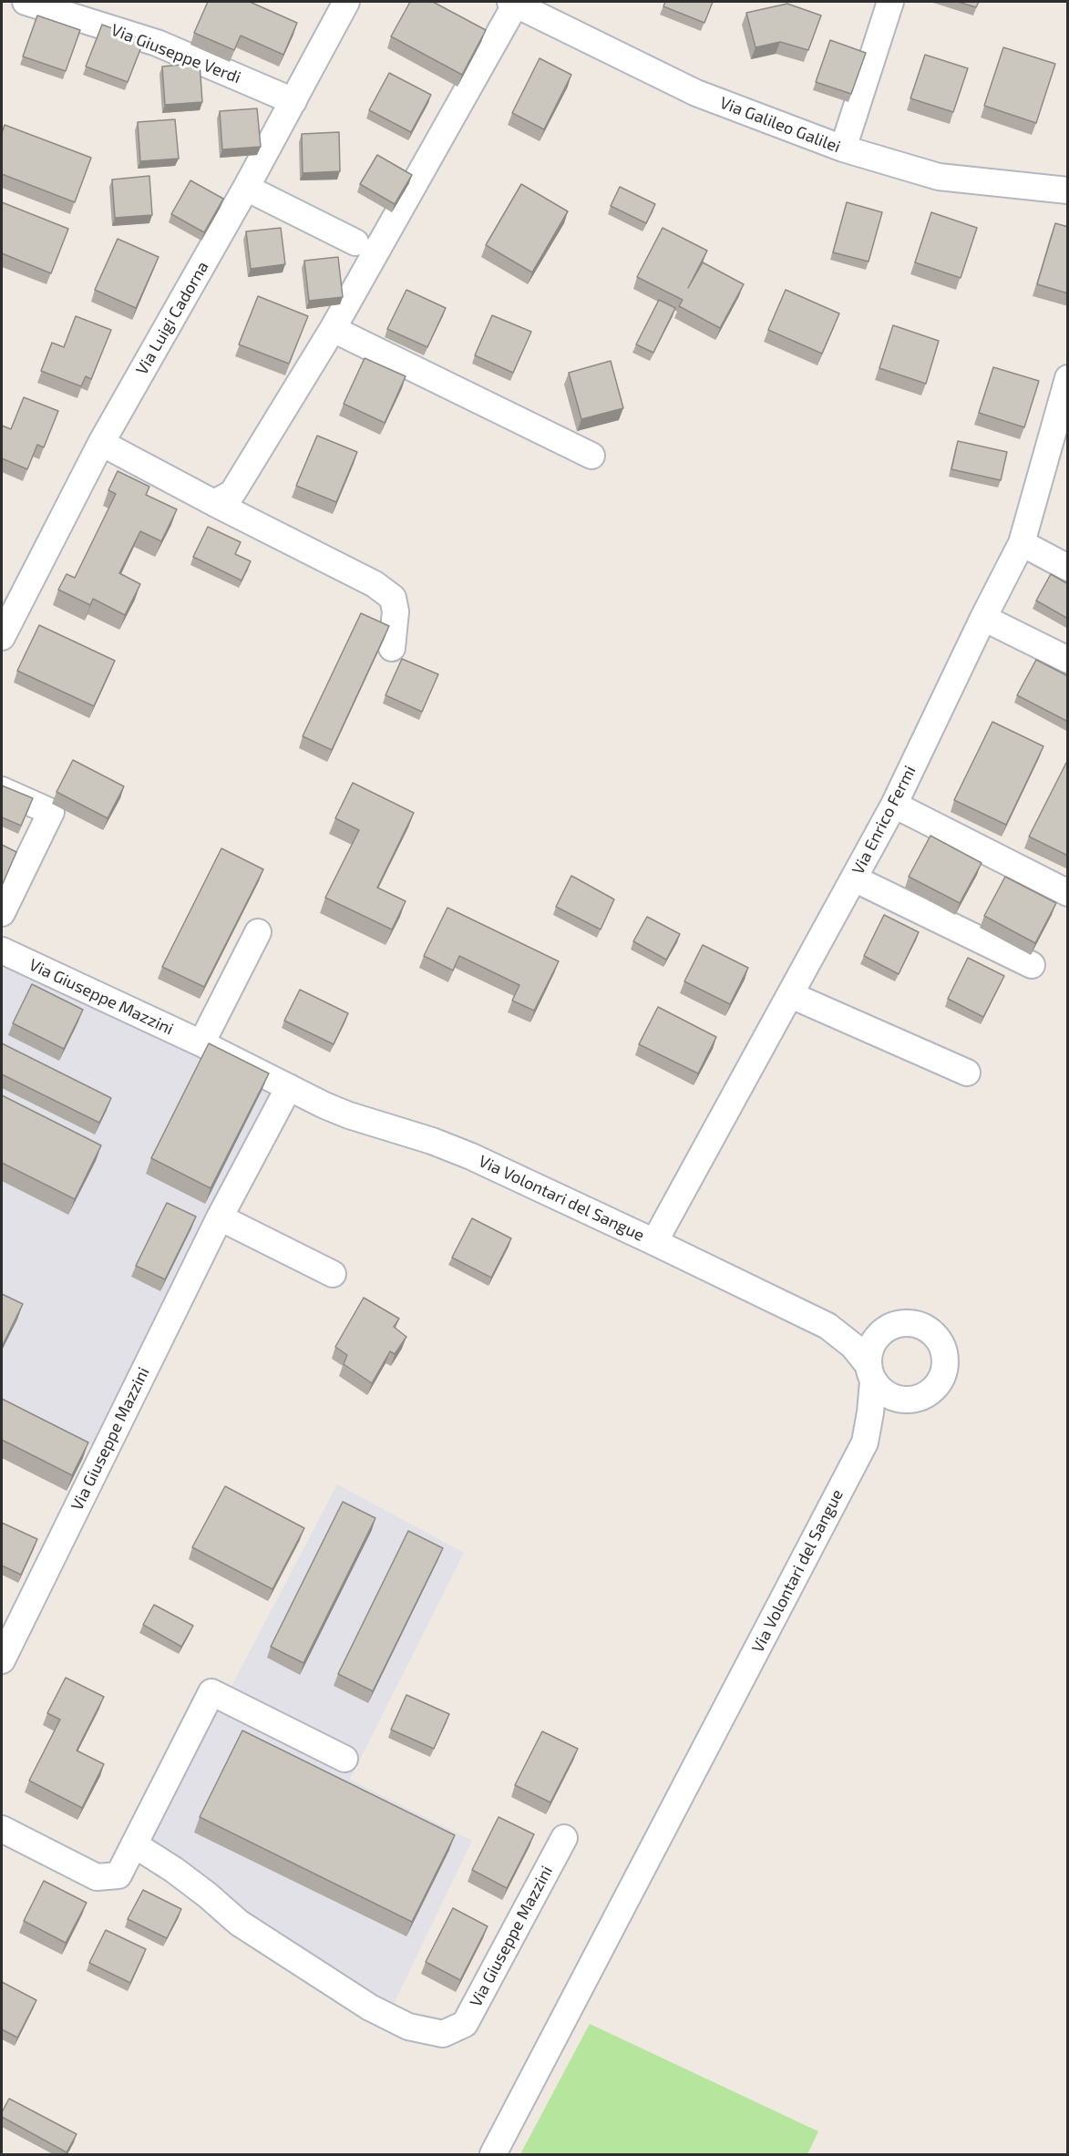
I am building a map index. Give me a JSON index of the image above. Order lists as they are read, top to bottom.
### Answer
{
  "streets": {
    "street": [
      "Via Giuseppe Verdi",
      "Via Galileo Galilei",
      "Via Luigi Cadorna",
      "Via Enrico Fermi",
      "Via Giuseppe Mazzini",
      "Via Volontari del Sangue"
    ]
  },
  "crossings": [
    ["Via Giuseppe Verdi", "Via Luigi Cadorna"],
    ["Via Enrico Fermi", "Via Volontari del Sangue"],
    ["Via Giuseppe Mazzini", "Via Volontari del Sangue"]
  ]
}
